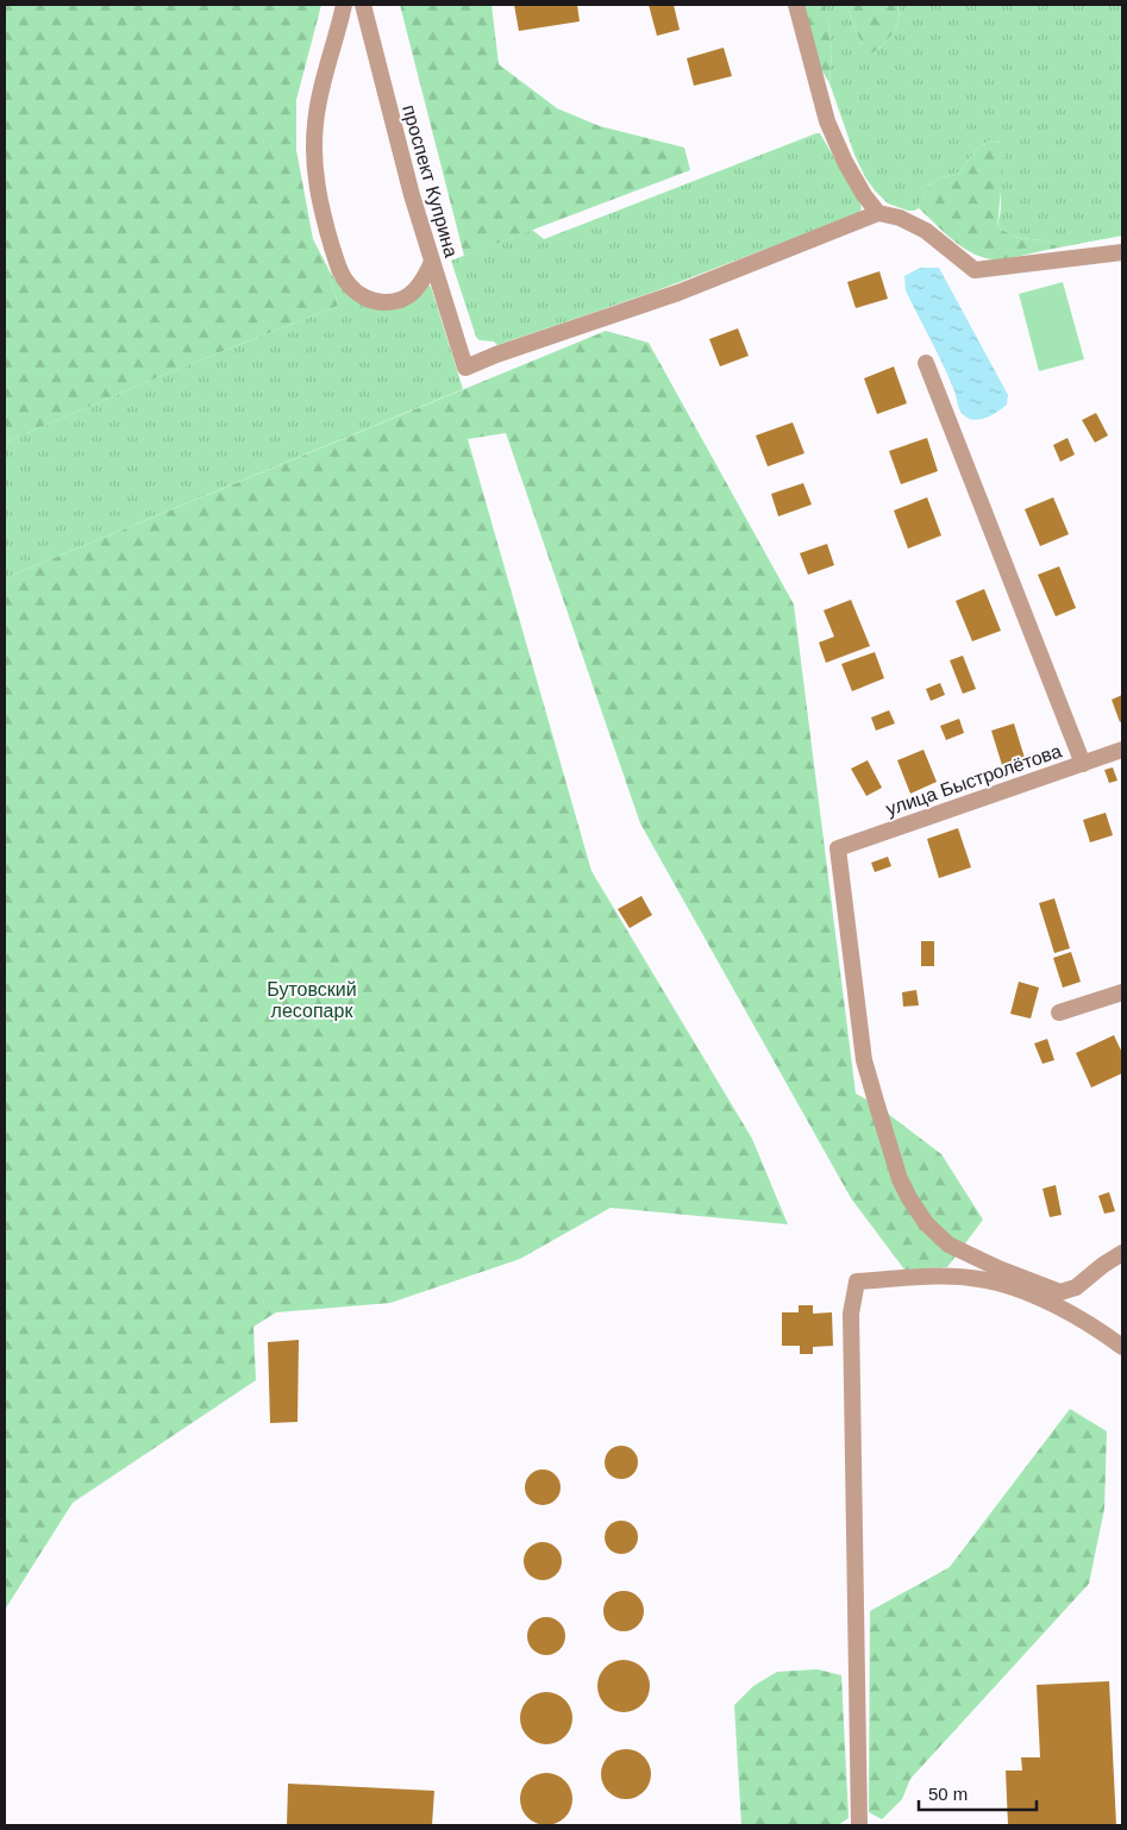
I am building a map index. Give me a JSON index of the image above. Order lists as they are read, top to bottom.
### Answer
{
  "streets": {
    "street": ["проспект Куприна", "улица Быстролётова"]
  },
  "parks": ["Бутовский лесопарк"],
  "scale_bar": "50 m"
}
